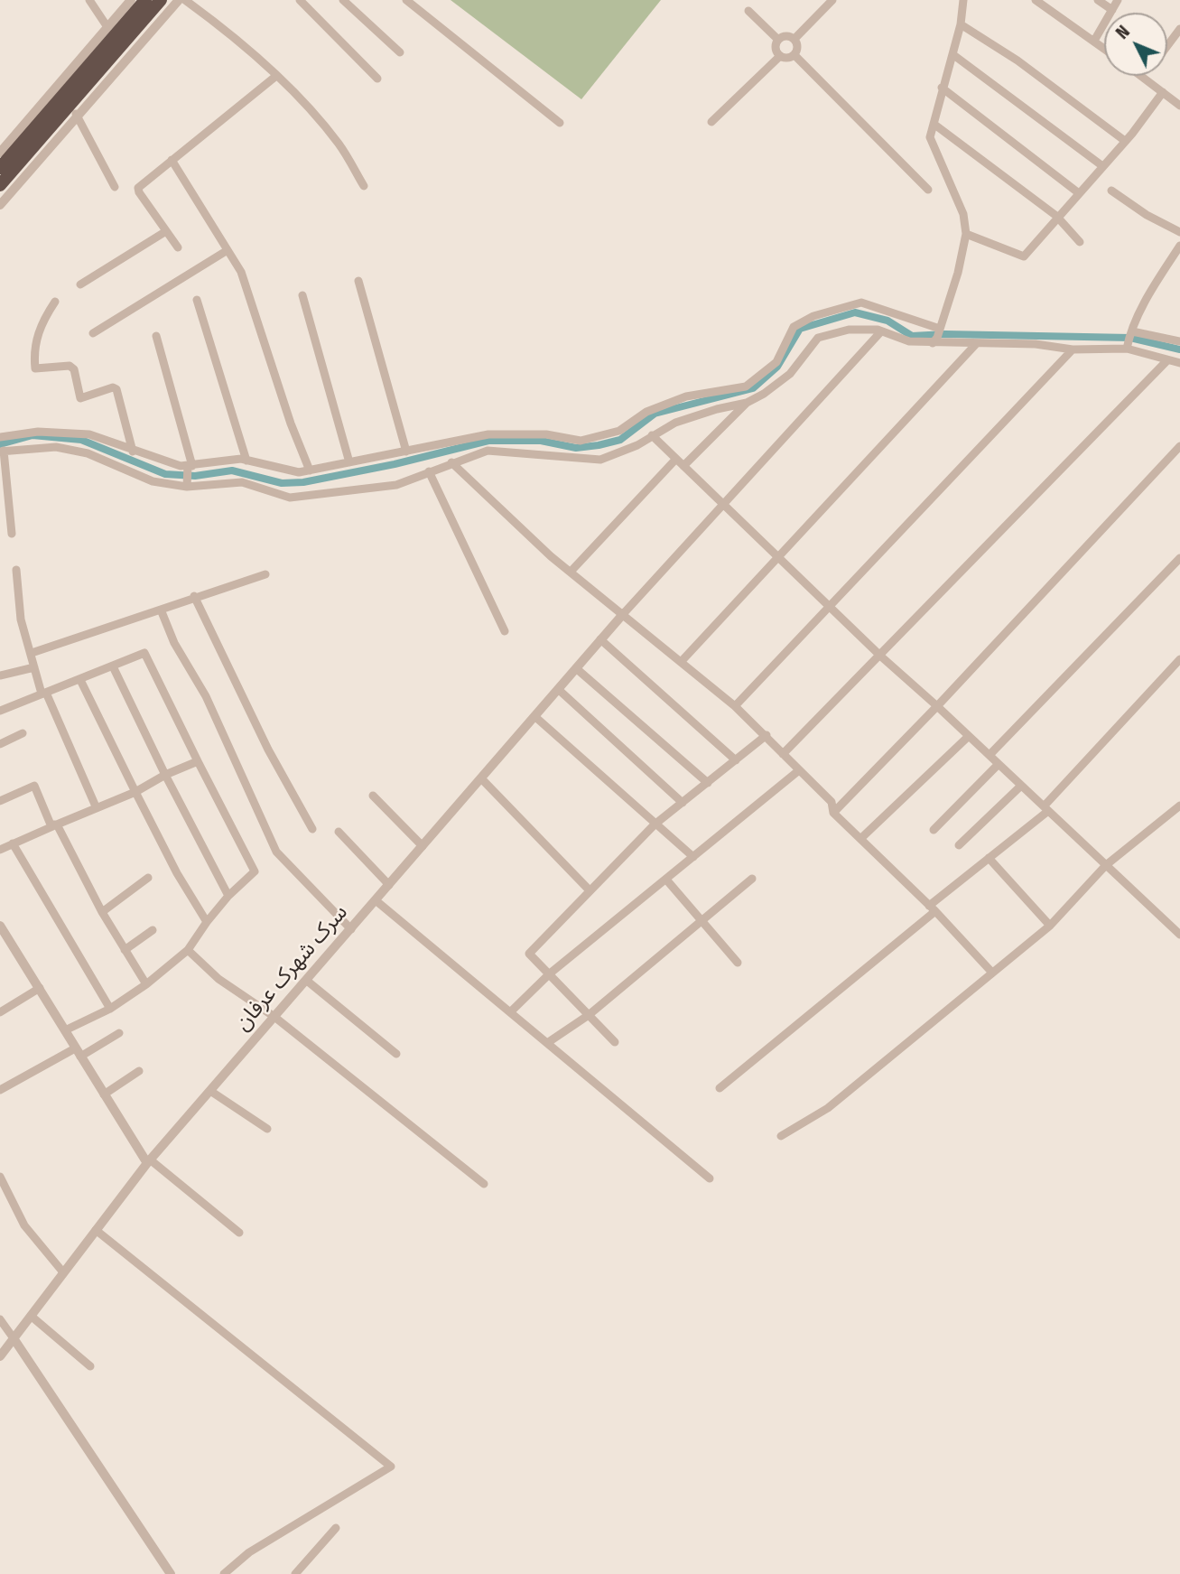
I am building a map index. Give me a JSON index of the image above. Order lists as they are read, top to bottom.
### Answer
{
  "streets": {
    "street": ["سرک شهرک عرفان"]
  },
  "north": "top left"
}
